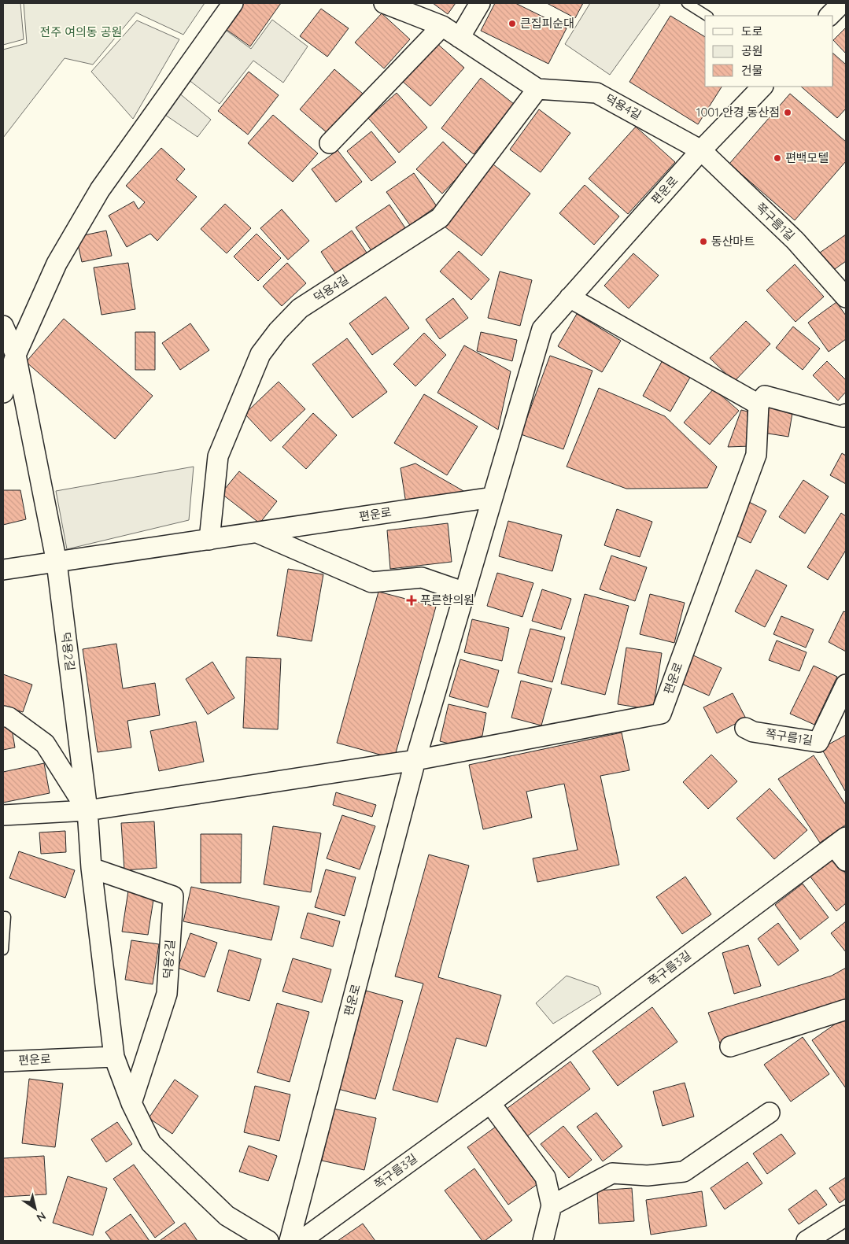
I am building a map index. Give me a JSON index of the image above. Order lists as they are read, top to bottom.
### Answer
{
  "streets": {
    "street": [
      "덕용4길",
      "편운로",
      "쪽구름1길",
      "덕용2길",
      "쪽구름3길"
    ]
  },
  "crossings": [
    ["덕용4길", "편운로"],
    ["덕용4길", "쪽구름1길"],
    ["편운로", "쪽구름1길"],
    ["편운로", "덕용2길"]
  ],
  "parks": ["전주 여의동 공원"],
  "places": {
    "other": [
      "큰집피순대",
      "1001 안경 동산점",
      "편백모텔",
      "동산마트"
    ],
    "health": ["푸른한의원"]
  },
  "legend": ["도로", "공원", "건물"],
  "north": "bottom right"
}
